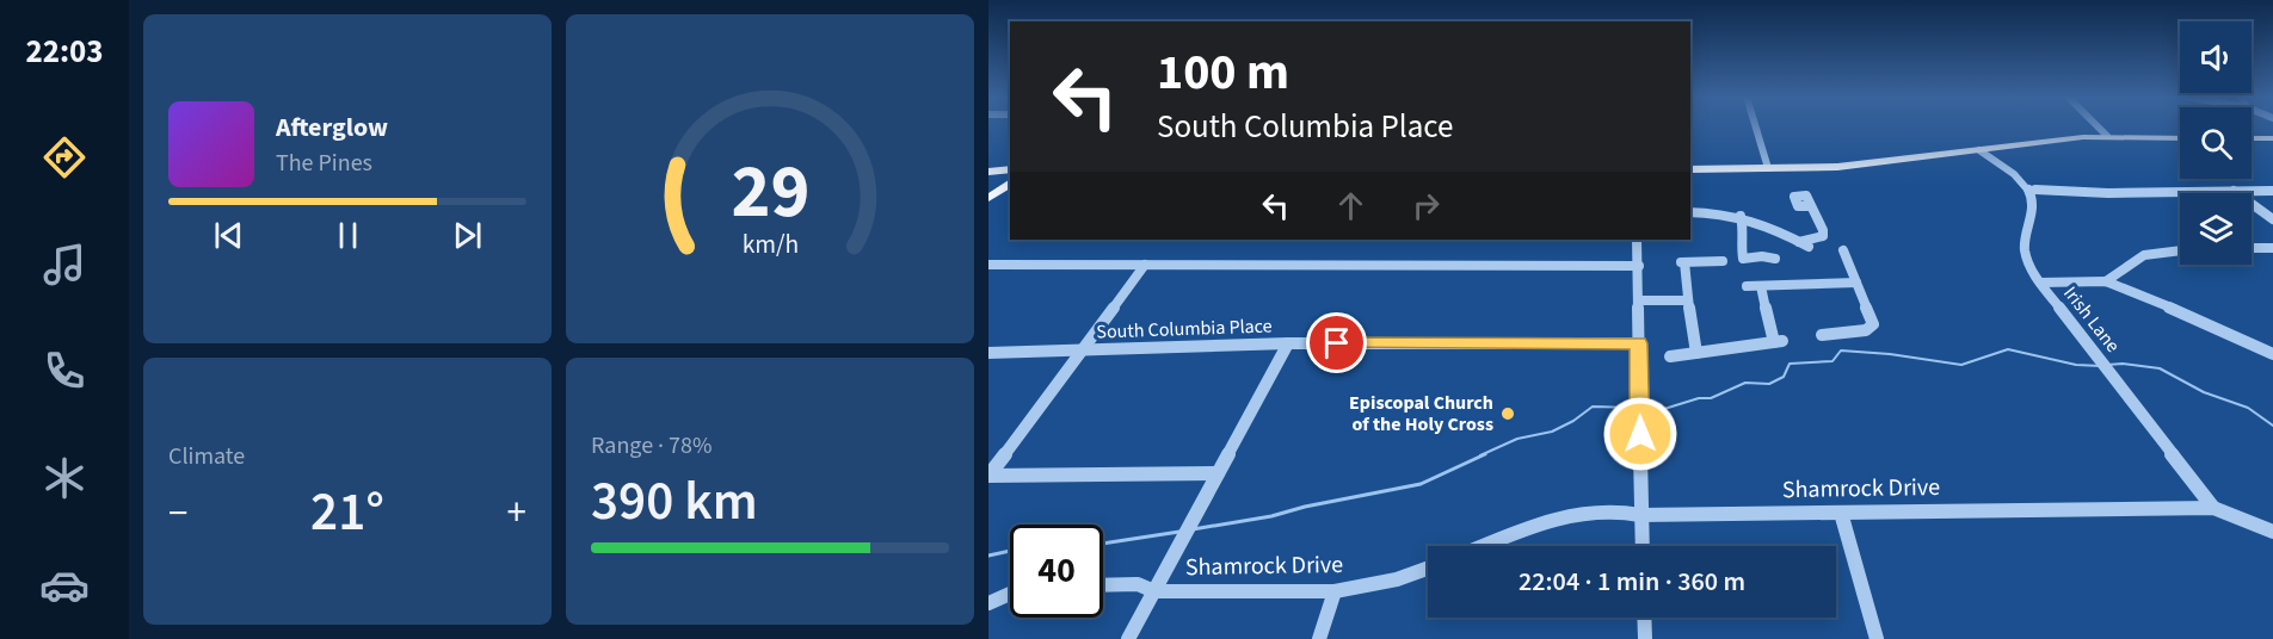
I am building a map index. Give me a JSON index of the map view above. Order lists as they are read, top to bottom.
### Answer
{
  "streets": {
    "street": ["Irish Lane", "South Columbia Place", "Shamrock Drive"]
  },
  "crossings": [
    ["Irish Lane", "Shamrock Drive"]
  ],
  "places": ["Episcopal Church of the Holy Cross"],
  "page": {
    "tabs": "22:03",
    "turn": ["100 m", "South Columbia Place"],
    "song": ["Afterglow", "The Pines"],
    "tile": [
      "Climate",
      ["Range · 78%", "390 km"]
    ],
    "heat": ["−", "21°", "+"],
    "limit": "40",
    "trip": "22:04 · 1 min · 360 m",
    "gauge": ["29", "km/h"]
  }
}
